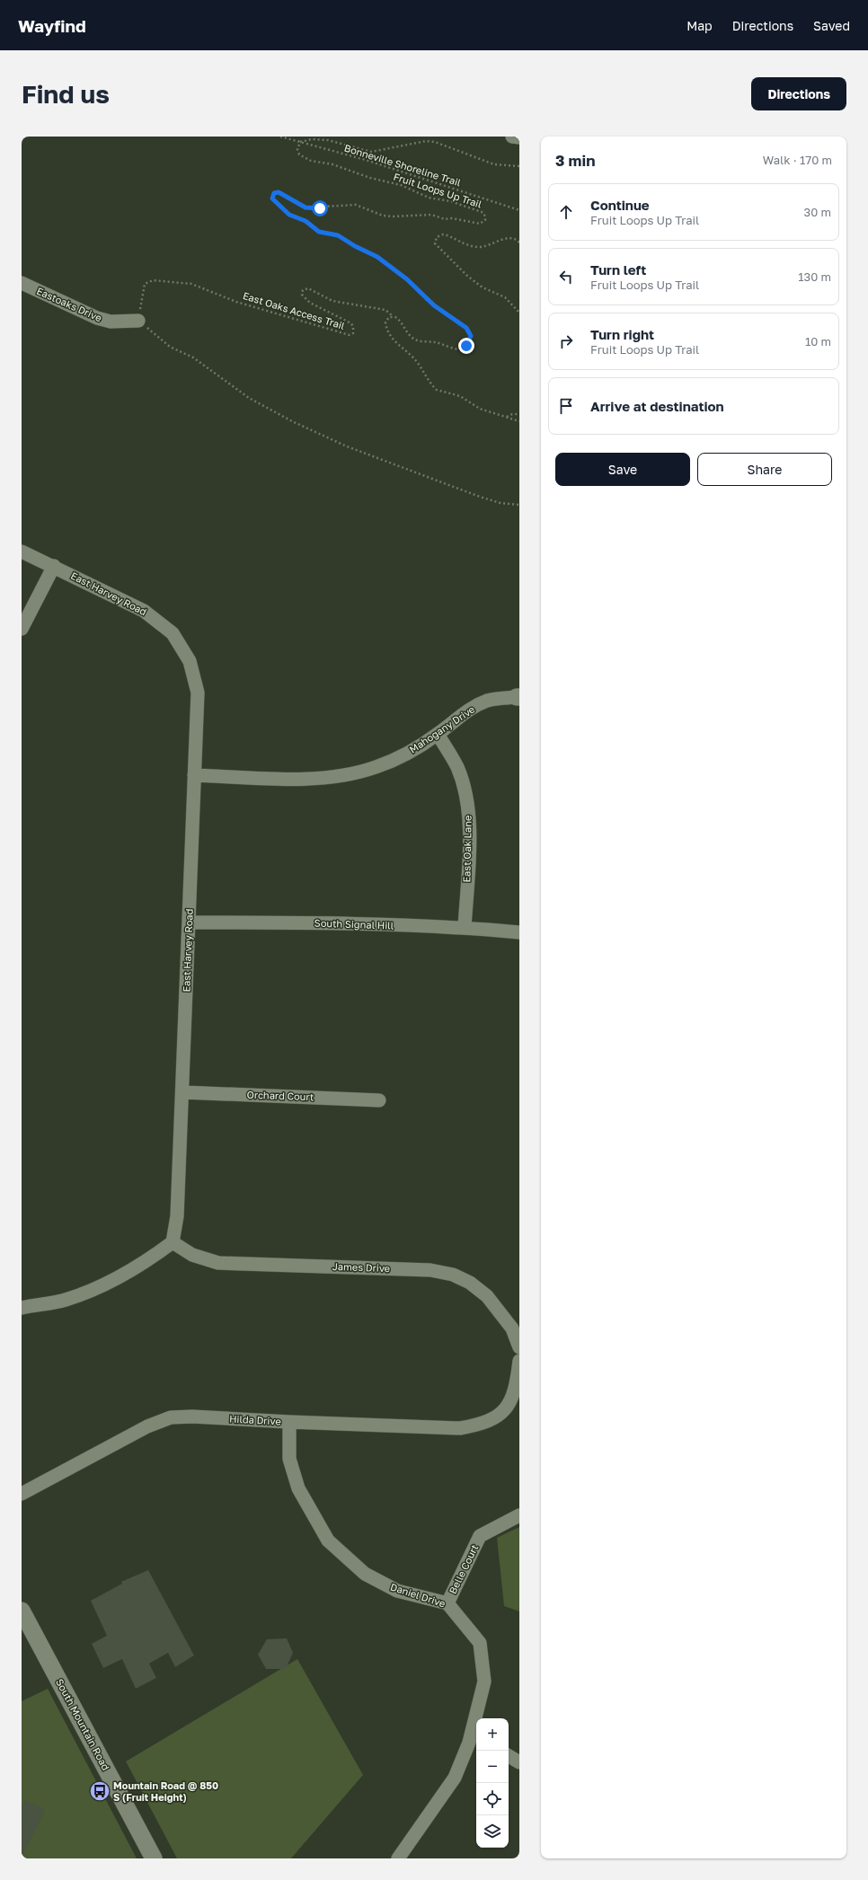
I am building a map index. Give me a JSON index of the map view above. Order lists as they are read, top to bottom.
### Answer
{
  "streets": {
    "street": [
      "Eastoaks Drive",
      "East Harvey Road",
      "Mahogany Drive",
      "East Oak Lane",
      "South Signal Hill",
      "Orchard Court",
      "James Drive",
      "Hilda Drive",
      "Belle Court",
      "Daniel Drive",
      "South Mountain Road"
    ],
    "path": ["Bonneville Shoreline Trail", "Fruit Loops Up Trail", "East Oaks Access Trail"]
  },
  "crossings": [
    ["Bonneville Shoreline Trail", "Fruit Loops Up Trail"],
    ["Fruit Loops Up Trail", "East Oaks Access Trail"],
    ["Eastoaks Drive", "East Oaks Access Trail"],
    ["East Harvey Road", "Mahogany Drive"],
    ["East Harvey Road", "South Signal Hill"],
    ["East Harvey Road", "Orchard Court"],
    ["East Harvey Road", "James Drive"],
    ["Mahogany Drive", "East Oak Lane"],
    ["East Oak Lane", "South Signal Hill"],
    ["Hilda Drive", "Daniel Drive"],
    ["Belle Court", "Daniel Drive"]
  ],
  "places": {
    "bus stop": ["Mountain Road @ 850 S (Fruit Height)"]
  },
  "page": {
    "header": "Wayfind",
    "nav": ["Map", "Directions", "Saved"],
    "buttons": [
      "Directions",
      ["Save", "Share"]
    ],
    "title": "Find us",
    "heading": ["3 min", "Walk · 170 m"],
    "list": [
      ["Continue", "Fruit Loops Up Trail", "30 m"],
      ["Turn left", "Fruit Loops Up Trail", "130 m"],
      ["Turn right", "Fruit Loops Up Trail", "10 m"],
      "Arrive at destination"
    ],
    "map_buttons": ["+", "−"]
  }
}
